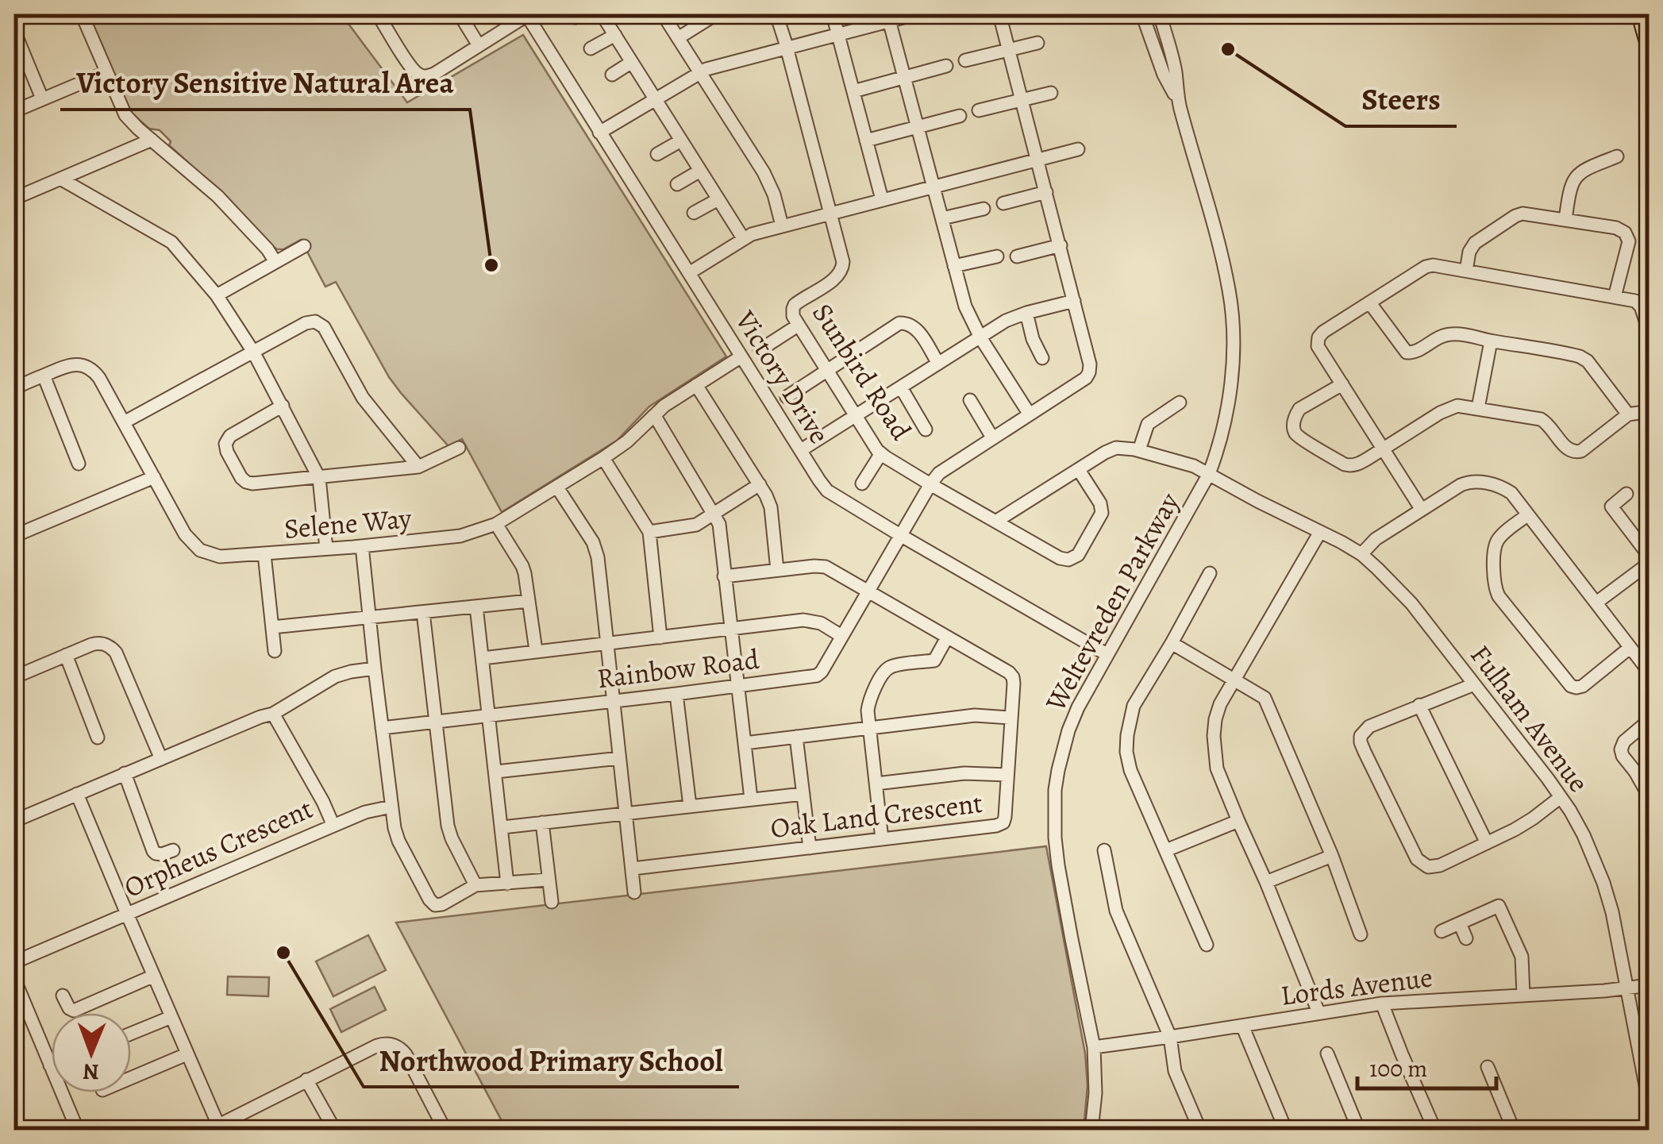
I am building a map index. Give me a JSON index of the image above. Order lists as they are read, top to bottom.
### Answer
{
  "streets": {
    "street": [
      "Sunbird Road",
      "Victory Drive",
      "Selene Way",
      "Weltevreden Parkway",
      "Rainbow Road",
      "Fulham Avenue",
      "Oak Land Crescent",
      "Orpheus Crescent",
      "Lords Avenue"
    ]
  },
  "crossings": [
    ["Sunbird Road", "Rainbow Road"],
    ["Victory Drive", "Selene Way"],
    ["Victory Drive", "Weltevreden Parkway"],
    ["Victory Drive", "Rainbow Road"],
    ["Weltevreden Parkway", "Fulham Avenue"],
    ["Weltevreden Parkway", "Lords Avenue"],
    ["Rainbow Road", "Oak Land Crescent"],
    ["Fulham Avenue", "Lords Avenue"]
  ],
  "places": ["Steers", "Victory Sensitive Natural Area", "Northwood Primary School"],
  "scale_bar": "100 m",
  "north": "bottom"
}
